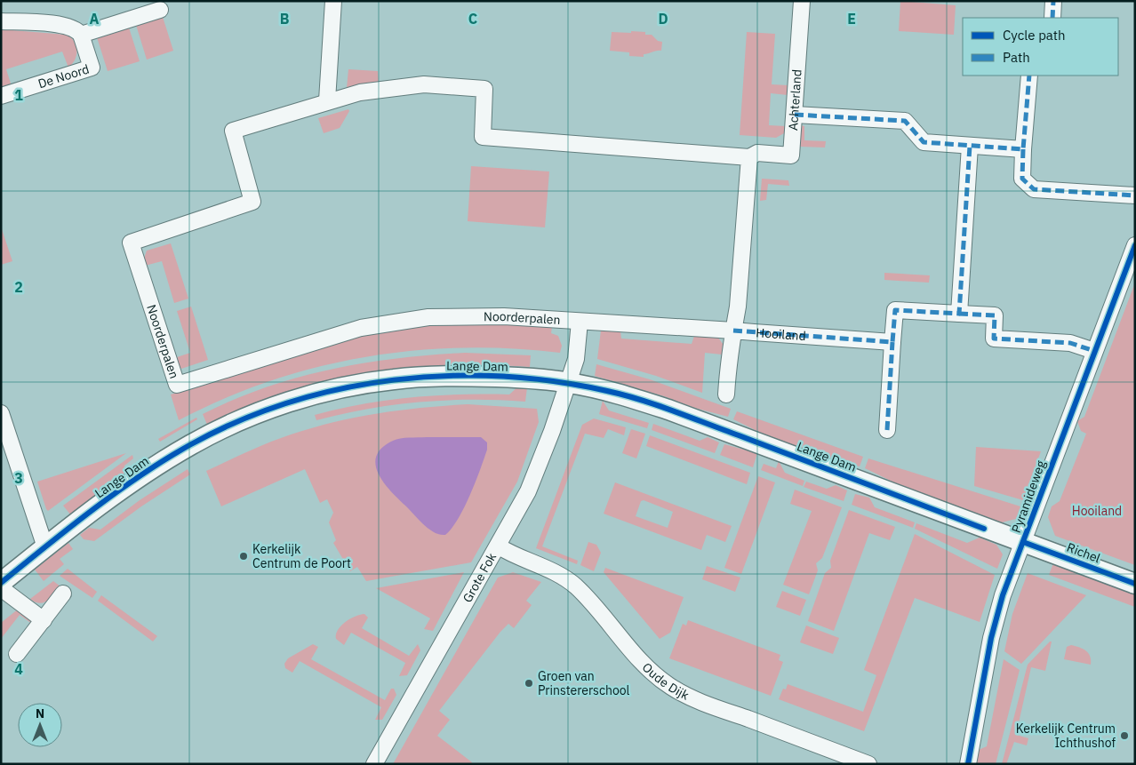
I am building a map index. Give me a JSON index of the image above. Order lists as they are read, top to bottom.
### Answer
{
  "streets": {
    "street": [
      "De Noord",
      "Achterland",
      "Noorderpalen",
      "Hooiland",
      "Lange Dam",
      "Pyramideweg",
      "Richel",
      "Grote Fok",
      "Oude Dijk"
    ]
  },
  "crossings": [
    ["Achterland", "Noorderpalen"],
    ["Noorderpalen", "Hooiland"],
    ["Lange Dam", "Pyramideweg"],
    ["Lange Dam", "Richel"],
    ["Lange Dam", "Grote Fok"],
    ["Pyramideweg", "Richel"],
    ["Grote Fok", "Oude Dijk"]
  ],
  "parks": ["Hooiland"],
  "places": ["Kerkelijk Centrum de Poort", "Groen van Prinstererschool", "Kerkelijk Centrum Ichthushof"],
  "legend": ["Cycle path", "Path"],
  "north": "top",
  "grid": {
    "columns": [
      "A",
      "B",
      "C",
      "D",
      "E"
    ],
    "rows": [
      "1",
      "2",
      "3",
      "4"
    ]
  }
}
